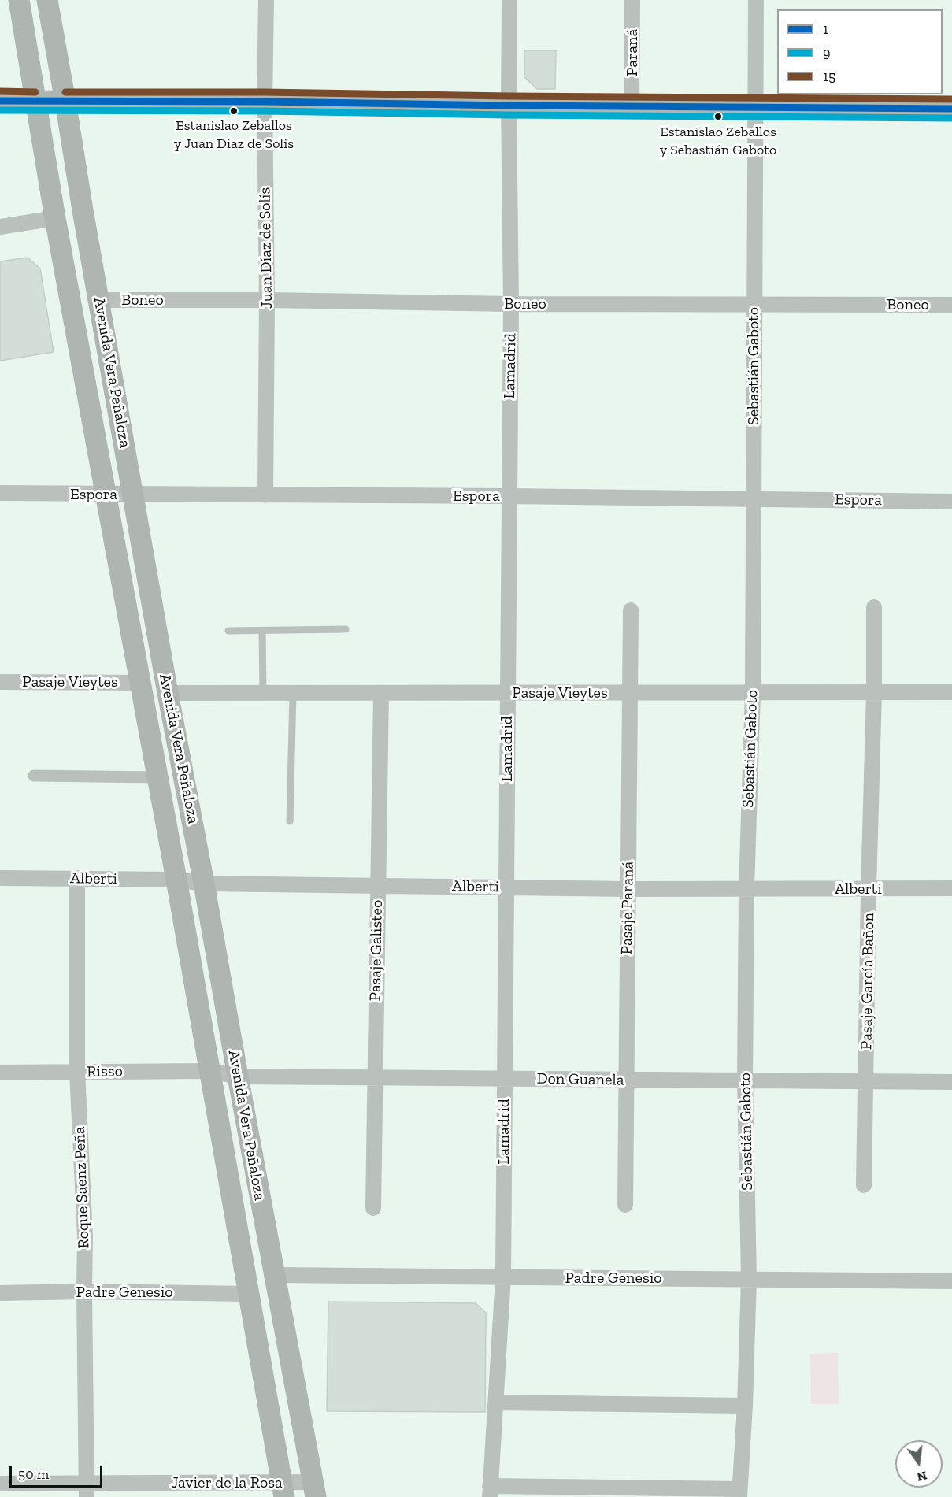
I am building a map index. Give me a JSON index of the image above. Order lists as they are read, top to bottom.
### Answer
{
  "streets": {
    "main road": ["Avenida Vera Peñaloza"],
    "street": [
      "Paraná",
      "Juan Díaz de Solís",
      "Boneo",
      "Lamadrid",
      "Sebastián Gaboto",
      "Espora",
      "Pasaje Vieytes",
      "Alberti",
      "Pasaje Paraná",
      "Pasaje Galisteo",
      "Pasaje García Bañon",
      "Risso",
      "Don Guanela",
      "Roque Saenz Peña",
      "Padre Genesio",
      "Javier de la Rosa"
    ]
  },
  "crossings": [
    ["Juan Díaz de Solís", "Boneo"],
    ["Juan Díaz de Solís", "Espora"],
    ["Boneo", "Lamadrid"],
    ["Boneo", "Sebastián Gaboto"],
    ["Boneo", "Avenida Vera Peñaloza"],
    ["Lamadrid", "Espora"],
    ["Lamadrid", "Pasaje Vieytes"],
    ["Lamadrid", "Alberti"],
    ["Lamadrid", "Don Guanela"],
    ["Lamadrid", "Padre Genesio"],
    ["Sebastián Gaboto", "Espora"],
    ["Sebastián Gaboto", "Pasaje Vieytes"],
    ["Sebastián Gaboto", "Alberti"],
    ["Sebastián Gaboto", "Don Guanela"],
    ["Sebastián Gaboto", "Padre Genesio"],
    ["Avenida Vera Peñaloza", "Espora"],
    ["Avenida Vera Peñaloza", "Pasaje Vieytes"],
    ["Avenida Vera Peñaloza", "Alberti"],
    ["Avenida Vera Peñaloza", "Risso"],
    ["Avenida Vera Peñaloza", "Don Guanela"],
    ["Avenida Vera Peñaloza", "Padre Genesio"],
    ["Avenida Vera Peñaloza", "Javier de la Rosa"],
    ["Pasaje Vieytes", "Pasaje Paraná"],
    ["Pasaje Vieytes", "Pasaje Galisteo"],
    ["Pasaje Vieytes", "Pasaje García Bañon"],
    ["Alberti", "Pasaje Paraná"],
    ["Alberti", "Pasaje Galisteo"],
    ["Alberti", "Pasaje García Bañon"],
    ["Alberti", "Roque Saenz Peña"],
    ["Pasaje Paraná", "Don Guanela"],
    ["Pasaje Galisteo", "Don Guanela"],
    ["Pasaje García Bañon", "Don Guanela"],
    ["Risso", "Don Guanela"],
    ["Risso", "Roque Saenz Peña"],
    ["Roque Saenz Peña", "Padre Genesio"],
    ["Roque Saenz Peña", "Javier de la Rosa"]
  ],
  "places": ["Estanislao Zeballos y Juan Díaz de Solis", "Estanislao Zeballos y Sebastián Gaboto"],
  "lines": ["transit line 15", "transit line 1", "transit line 9"],
  "legend": ["1", "9", "15"],
  "scale_bar": "50 m",
  "north": "bottom"
}
